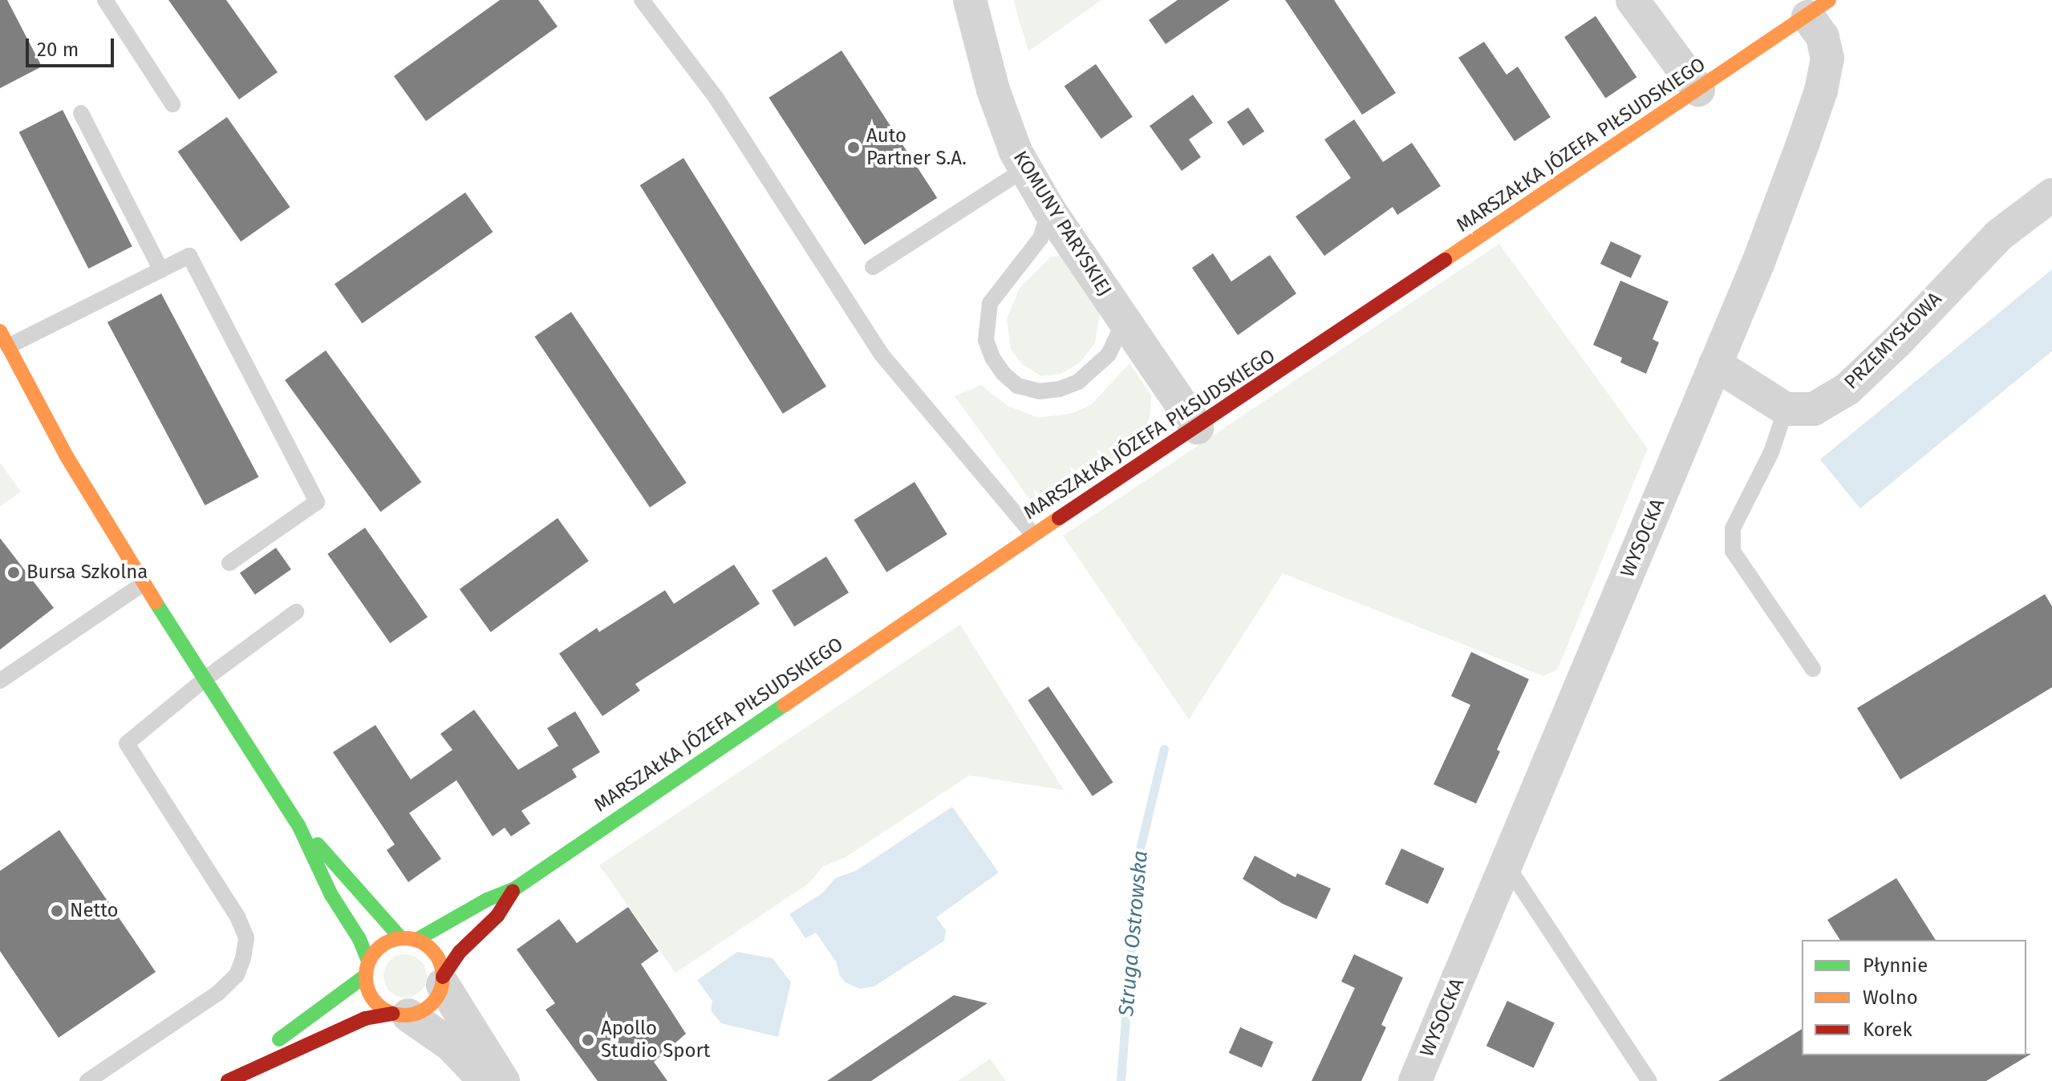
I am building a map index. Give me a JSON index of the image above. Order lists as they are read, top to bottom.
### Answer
{
  "streets": {
    "street": [
      "MARSZAŁKA JÓZEFA PIŁSUDSKIEGO",
      "KOMUNY PARYSKIEJ",
      "PRZEMYSŁOWA",
      "WYSOCKA"
    ]
  },
  "crossings": [
    ["MARSZAŁKA JÓZEFA PIŁSUDSKIEGO", "KOMUNY PARYSKIEJ"],
    ["MARSZAŁKA JÓZEFA PIŁSUDSKIEGO", "WYSOCKA"]
  ],
  "water": ["Struga Ostrowska"],
  "places": [
    "Auto Partner S.A.",
    "Bursa Szkolna",
    "Netto",
    "Apollo Studio Sport"
  ],
  "legend": ["Płynnie", "Wolno", "Korek"],
  "scale_bar": "20 m"
}
